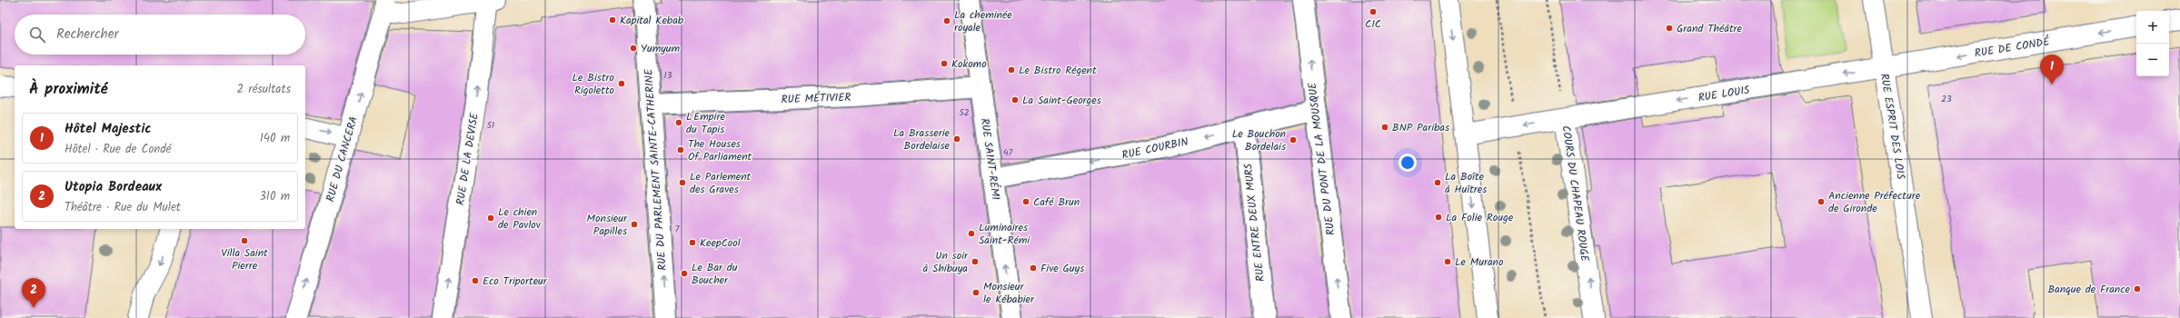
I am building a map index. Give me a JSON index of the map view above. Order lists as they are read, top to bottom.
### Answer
{
  "streets": {
    "street": [
      "RUE DE CONDÉ",
      "RUE LOUIS",
      "RUE MÉTIVIER",
      "RUE ESPRIT DES LOIS",
      "RUE COURBIN",
      "RUE DU CANCERA",
      "RUE DE LA DEVISE",
      "RUE SAINT-RÉMI",
      "RUE DU PONT DE LA MOUSQUE",
      "RUE DU PARLEMENT SAINTE-CATHERINE",
      "COURS DU CHAPEAU ROUGE",
      "RUE ENTRE DEUX MURS"
    ]
  },
  "crossings": [
    ["RUE DE CONDÉ", "RUE LOUIS"],
    ["RUE DE CONDÉ", "RUE ESPRIT DES LOIS"],
    ["RUE LOUIS", "RUE ESPRIT DES LOIS"],
    ["RUE LOUIS", "COURS DU CHAPEAU ROUGE"],
    ["RUE MÉTIVIER", "RUE SAINT-RÉMI"],
    ["RUE MÉTIVIER", "RUE DU PARLEMENT SAINTE-CATHERINE"],
    ["RUE COURBIN", "RUE SAINT-RÉMI"],
    ["RUE COURBIN", "RUE DU PONT DE LA MOUSQUE"],
    ["RUE COURBIN", "RUE ENTRE DEUX MURS"]
  ],
  "one_way": [
    "RUE DE CONDÉ",
    "RUE LOUIS",
    "RUE COURBIN",
    "RUE DU CANCERA",
    "RUE DE LA DEVISE",
    "RUE SAINT-RÉMI",
    "RUE DU PARLEMENT SAINTE-CATHERINE"
  ],
  "places": [
    "CIC",
    "Kapital Kebab",
    "La cheminée royale",
    "Grand Théâtre",
    "Yumyum",
    "Kokomo",
    "Le Bistro Régent",
    "Le Bistro Rigoletto",
    "La Saint-Georges",
    "L'Empire du Tapis",
    "BNP Paribas",
    "La Brasserie Bordelaise",
    "Le Bouchon Bordelais",
    "The Houses Of Parliament",
    "Le Parlement des Graves",
    "La Boîte à Huîtres",
    "Café Brun",
    "Ancienne Préfecture de Gironde",
    "La Folie Rouge",
    "Le chien de Pavlov",
    "Monsieur Papilles",
    "Luminaires Saint-Rémi",
    "Villa Saint Pierre",
    "KeepCool",
    "Un soir à Shibuya",
    "Le Murano",
    "Five Guys",
    "Le Bar du Boucher",
    "Eco Triporteur",
    "Banque de France",
    "Monsieur le Kébabier"
  ],
  "house_numbers": [
    "13",
    "23",
    "52",
    "51",
    "47",
    "7"
  ],
  "page": {
    "map_buttons": ["+", "−"],
    "search": "Rechercher",
    "pins": ["1", "2"],
    "heading": ["À proximité", "2 résultats"],
    "list": [
      {
        "mark": "1",
        "name": "Hôtel Majestic",
        "note": "Hôtel · Rue de Condé",
        "value": "140 m"
      },
      {
        "mark": "2",
        "name": "Utopia Bordeaux",
        "note": "Théâtre · Rue du Mulet",
        "value": "310 m"
      }
    ]
  }
}
